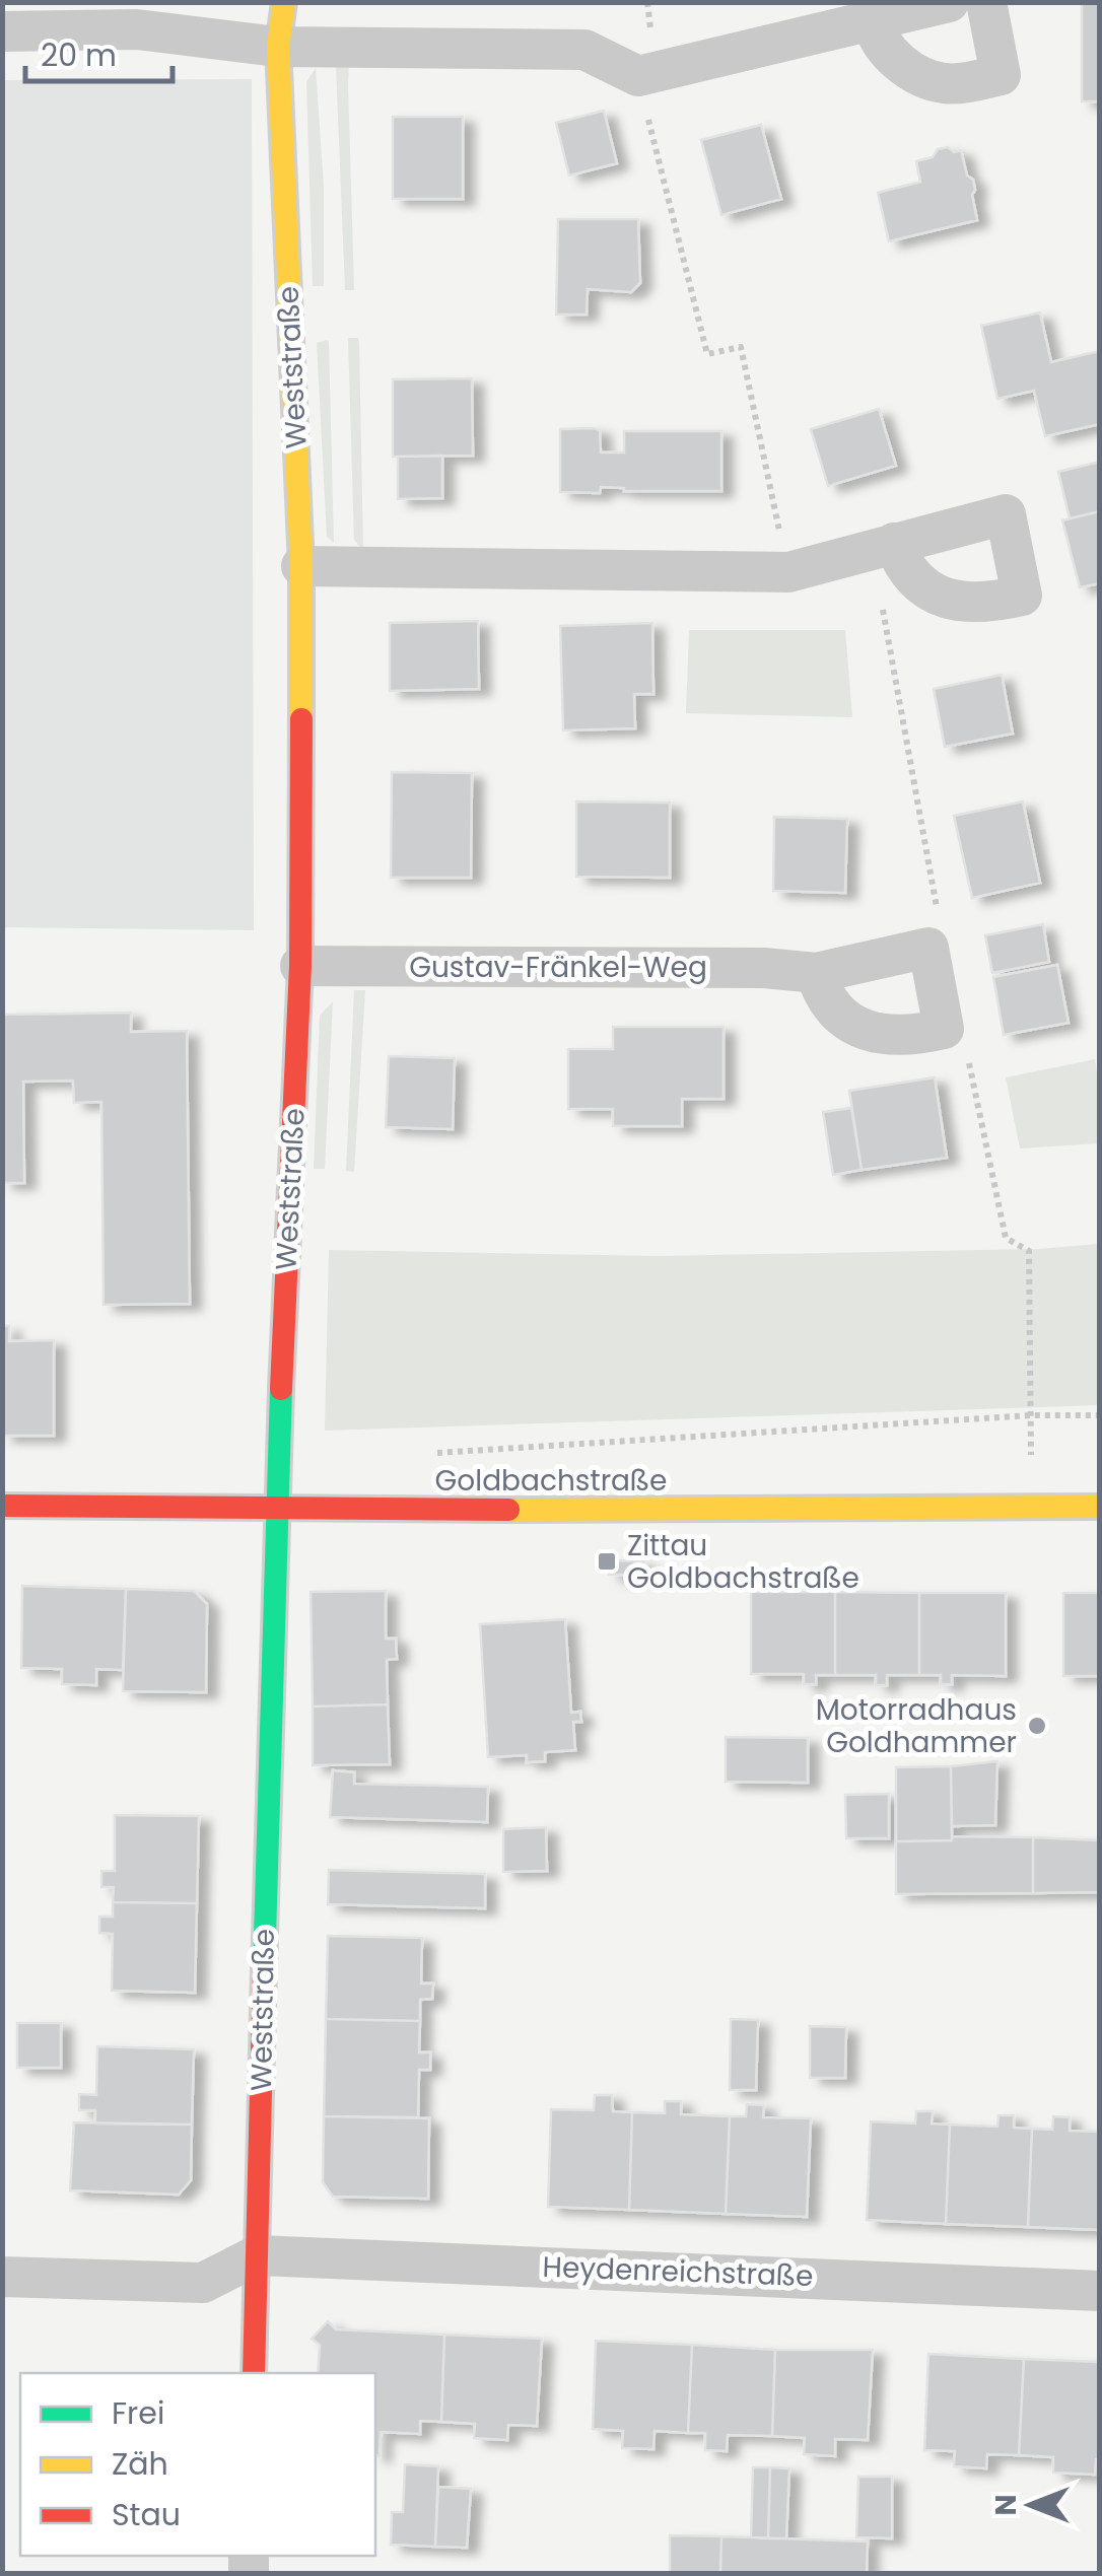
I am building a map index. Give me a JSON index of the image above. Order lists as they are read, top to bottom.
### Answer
{
  "streets": {
    "street": [
      "Weststraße",
      "Gustav-Fränkel-Weg",
      "Goldbachstraße",
      "Heydenreichstraße"
    ]
  },
  "crossings": [
    ["Weststraße", "Gustav-Fränkel-Weg"],
    ["Weststraße", "Goldbachstraße"],
    ["Weststraße", "Heydenreichstraße"]
  ],
  "places": {
    "transit": ["Zittau Goldbachstraße"],
    "other": ["Motorradhaus Goldhammer"]
  },
  "legend": ["Frei", "Zäh", "Stau"],
  "scale_bar": "20 m",
  "north": "left"
}
